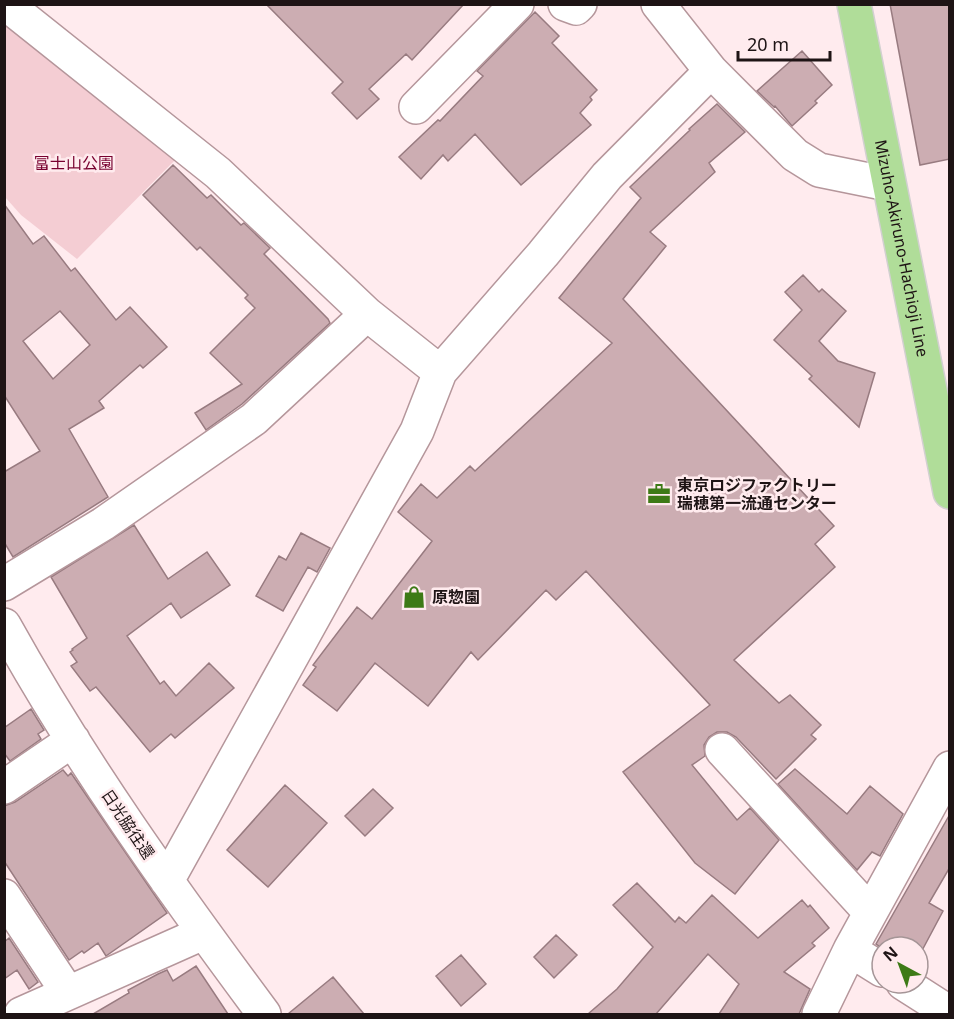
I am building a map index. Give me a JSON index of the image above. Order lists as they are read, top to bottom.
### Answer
{
  "streets": {
    "main road": ["Mizuho-Akiruno-Hachioji Line"],
    "street": ["日光脇往還"]
  },
  "parks": ["富士山公園"],
  "places": {
    "office": ["東京ロジファクトリー 瑞穂第一流通センター"],
    "shop": ["原惣園"]
  },
  "scale_bar": "20 m",
  "north": "top left"
}
